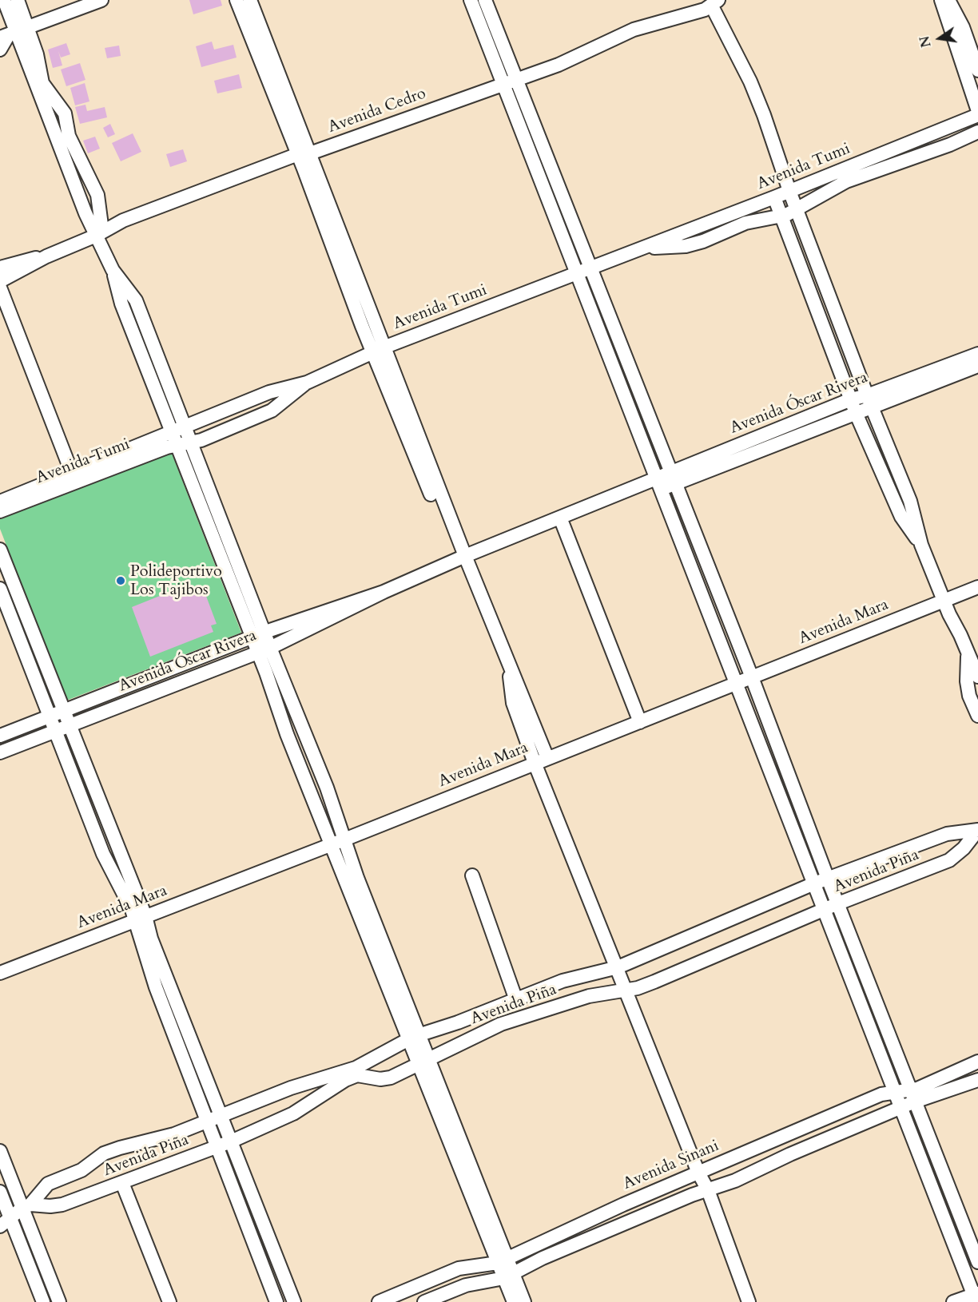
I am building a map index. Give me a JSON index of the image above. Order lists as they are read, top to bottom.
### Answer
{
  "streets": {
    "street": [
      "Avenida Cedro",
      "Avenida Tumi",
      "Avenida Óscar Rivera",
      "Avenida Mara",
      "Avenida Piña",
      "Avenida Sinani"
    ]
  },
  "places": ["Polideportivo Los Tajibos"],
  "north": "left"
}
